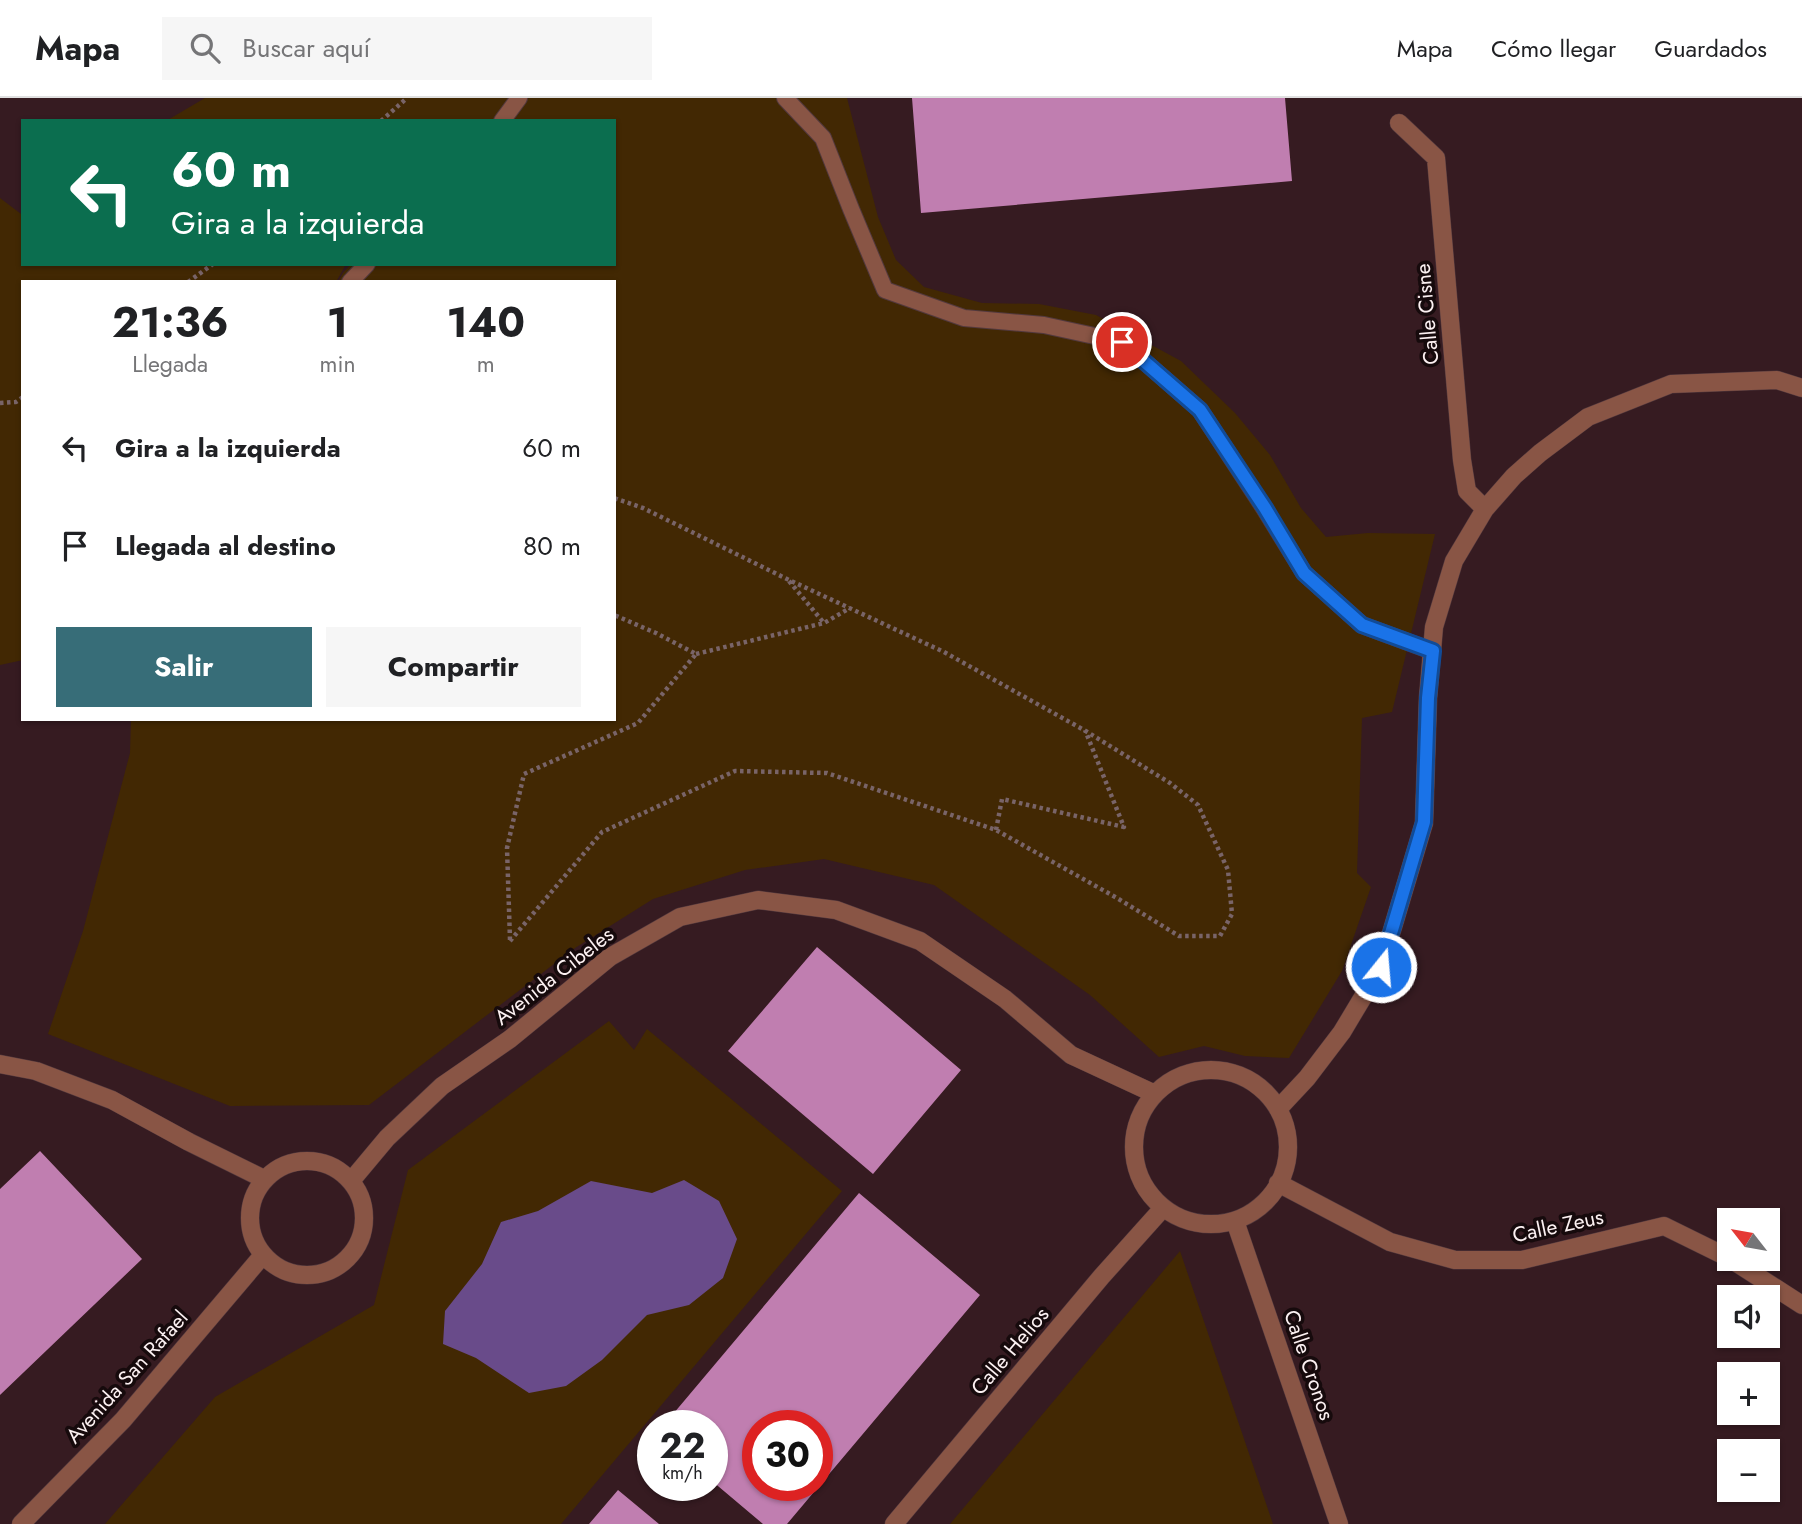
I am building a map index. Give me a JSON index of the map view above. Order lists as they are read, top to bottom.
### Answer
{
  "streets": {
    "street": [
      "Calle Cisne",
      "Avenida Cibeles",
      "Calle Zeus",
      "Calle Helios",
      "Calle Cronos",
      "Avenida San Rafael"
    ]
  },
  "crossings": [
    ["Avenida Cibeles", "Calle Zeus"],
    ["Avenida Cibeles", "Calle Helios"],
    ["Avenida Cibeles", "Calle Cronos"],
    ["Avenida Cibeles", "Avenida San Rafael"],
    ["Calle Zeus", "Calle Helios"],
    ["Calle Zeus", "Calle Cronos"],
    ["Calle Helios", "Calle Cronos"]
  ],
  "north": "top left",
  "page": {
    "header": "Mapa",
    "search": "Buscar aquí",
    "nav": ["Mapa", "Cómo llegar", "Guardados"],
    "turn": ["60 m", "Gira a la izquierda"],
    "eta": [
      "21:36",
      "Llegada",
      "1",
      "min",
      "140",
      "m"
    ],
    "list": [
      {
        "name": "Gira a la izquierda",
        "value": "60 m"
      },
      {
        "name": "Llegada al destino",
        "value": "80 m"
      }
    ],
    "buttons": ["Salir", "Compartir"],
    "map_buttons": ["+", "−"],
    "speed": "22 km/h",
    "limit": "30"
  }
}
